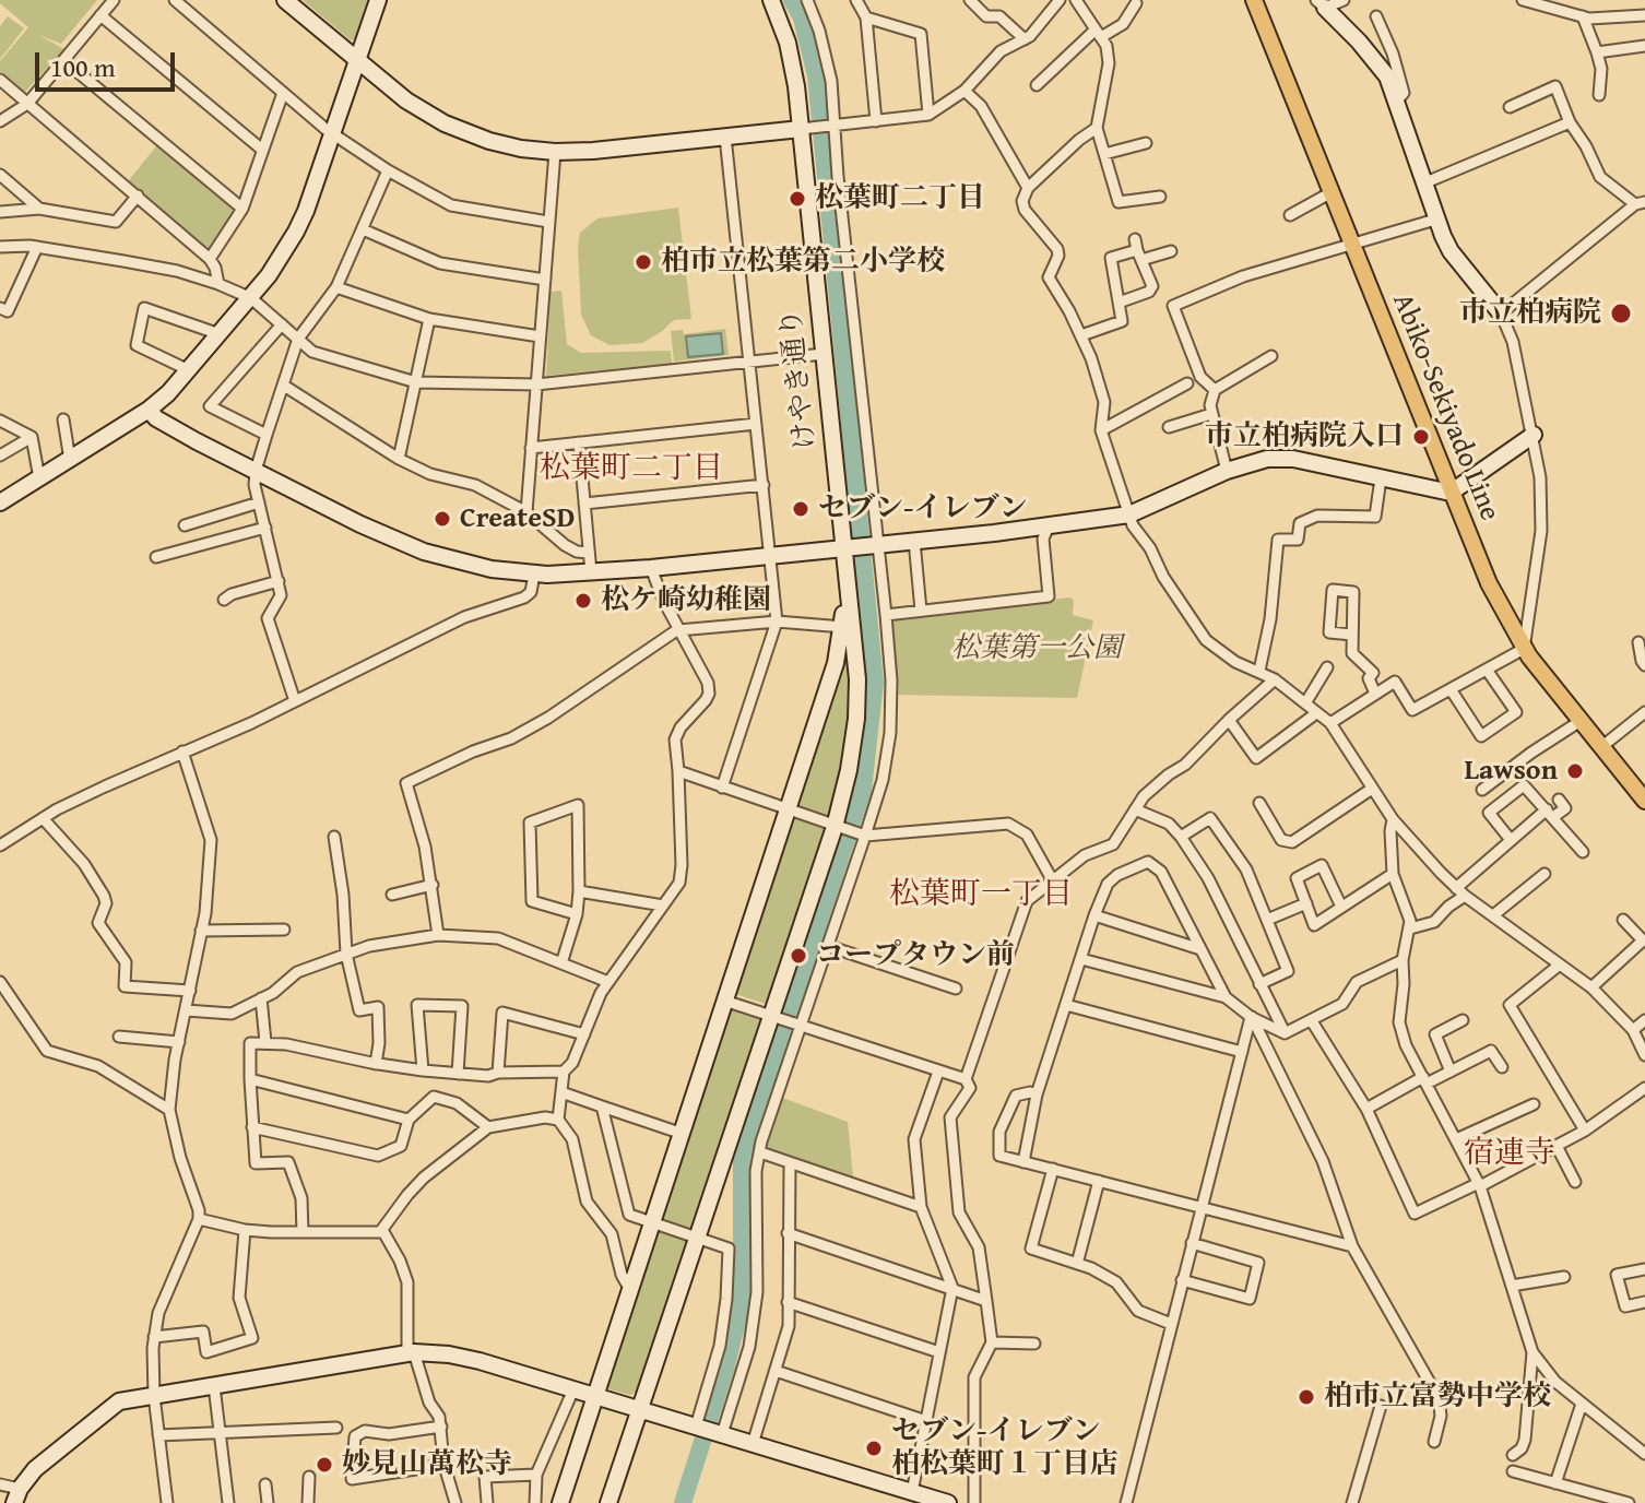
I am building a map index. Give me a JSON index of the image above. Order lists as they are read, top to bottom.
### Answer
{
  "streets": {
    "main road": ["Abiko-Sekiyado Line"],
    "street": ["けやき通り"]
  },
  "districts": ["松葉町二丁目", "松葉町一丁目", "宿連寺"],
  "parks": ["松葉第一公園"],
  "places": [
    "松葉町二丁目",
    "柏市立松葉第二小学校",
    "市立柏病院",
    "市立柏病院入口",
    "セブン-イレブン",
    "CreateSD",
    "松ケ崎幼稚園",
    "Lawson",
    "コープタウン前",
    "柏市立富勢中学校",
    "セブン-イレブン 柏松葉町１丁目店",
    "妙見山萬松寺"
  ],
  "scale_bar": "100 m"
}
